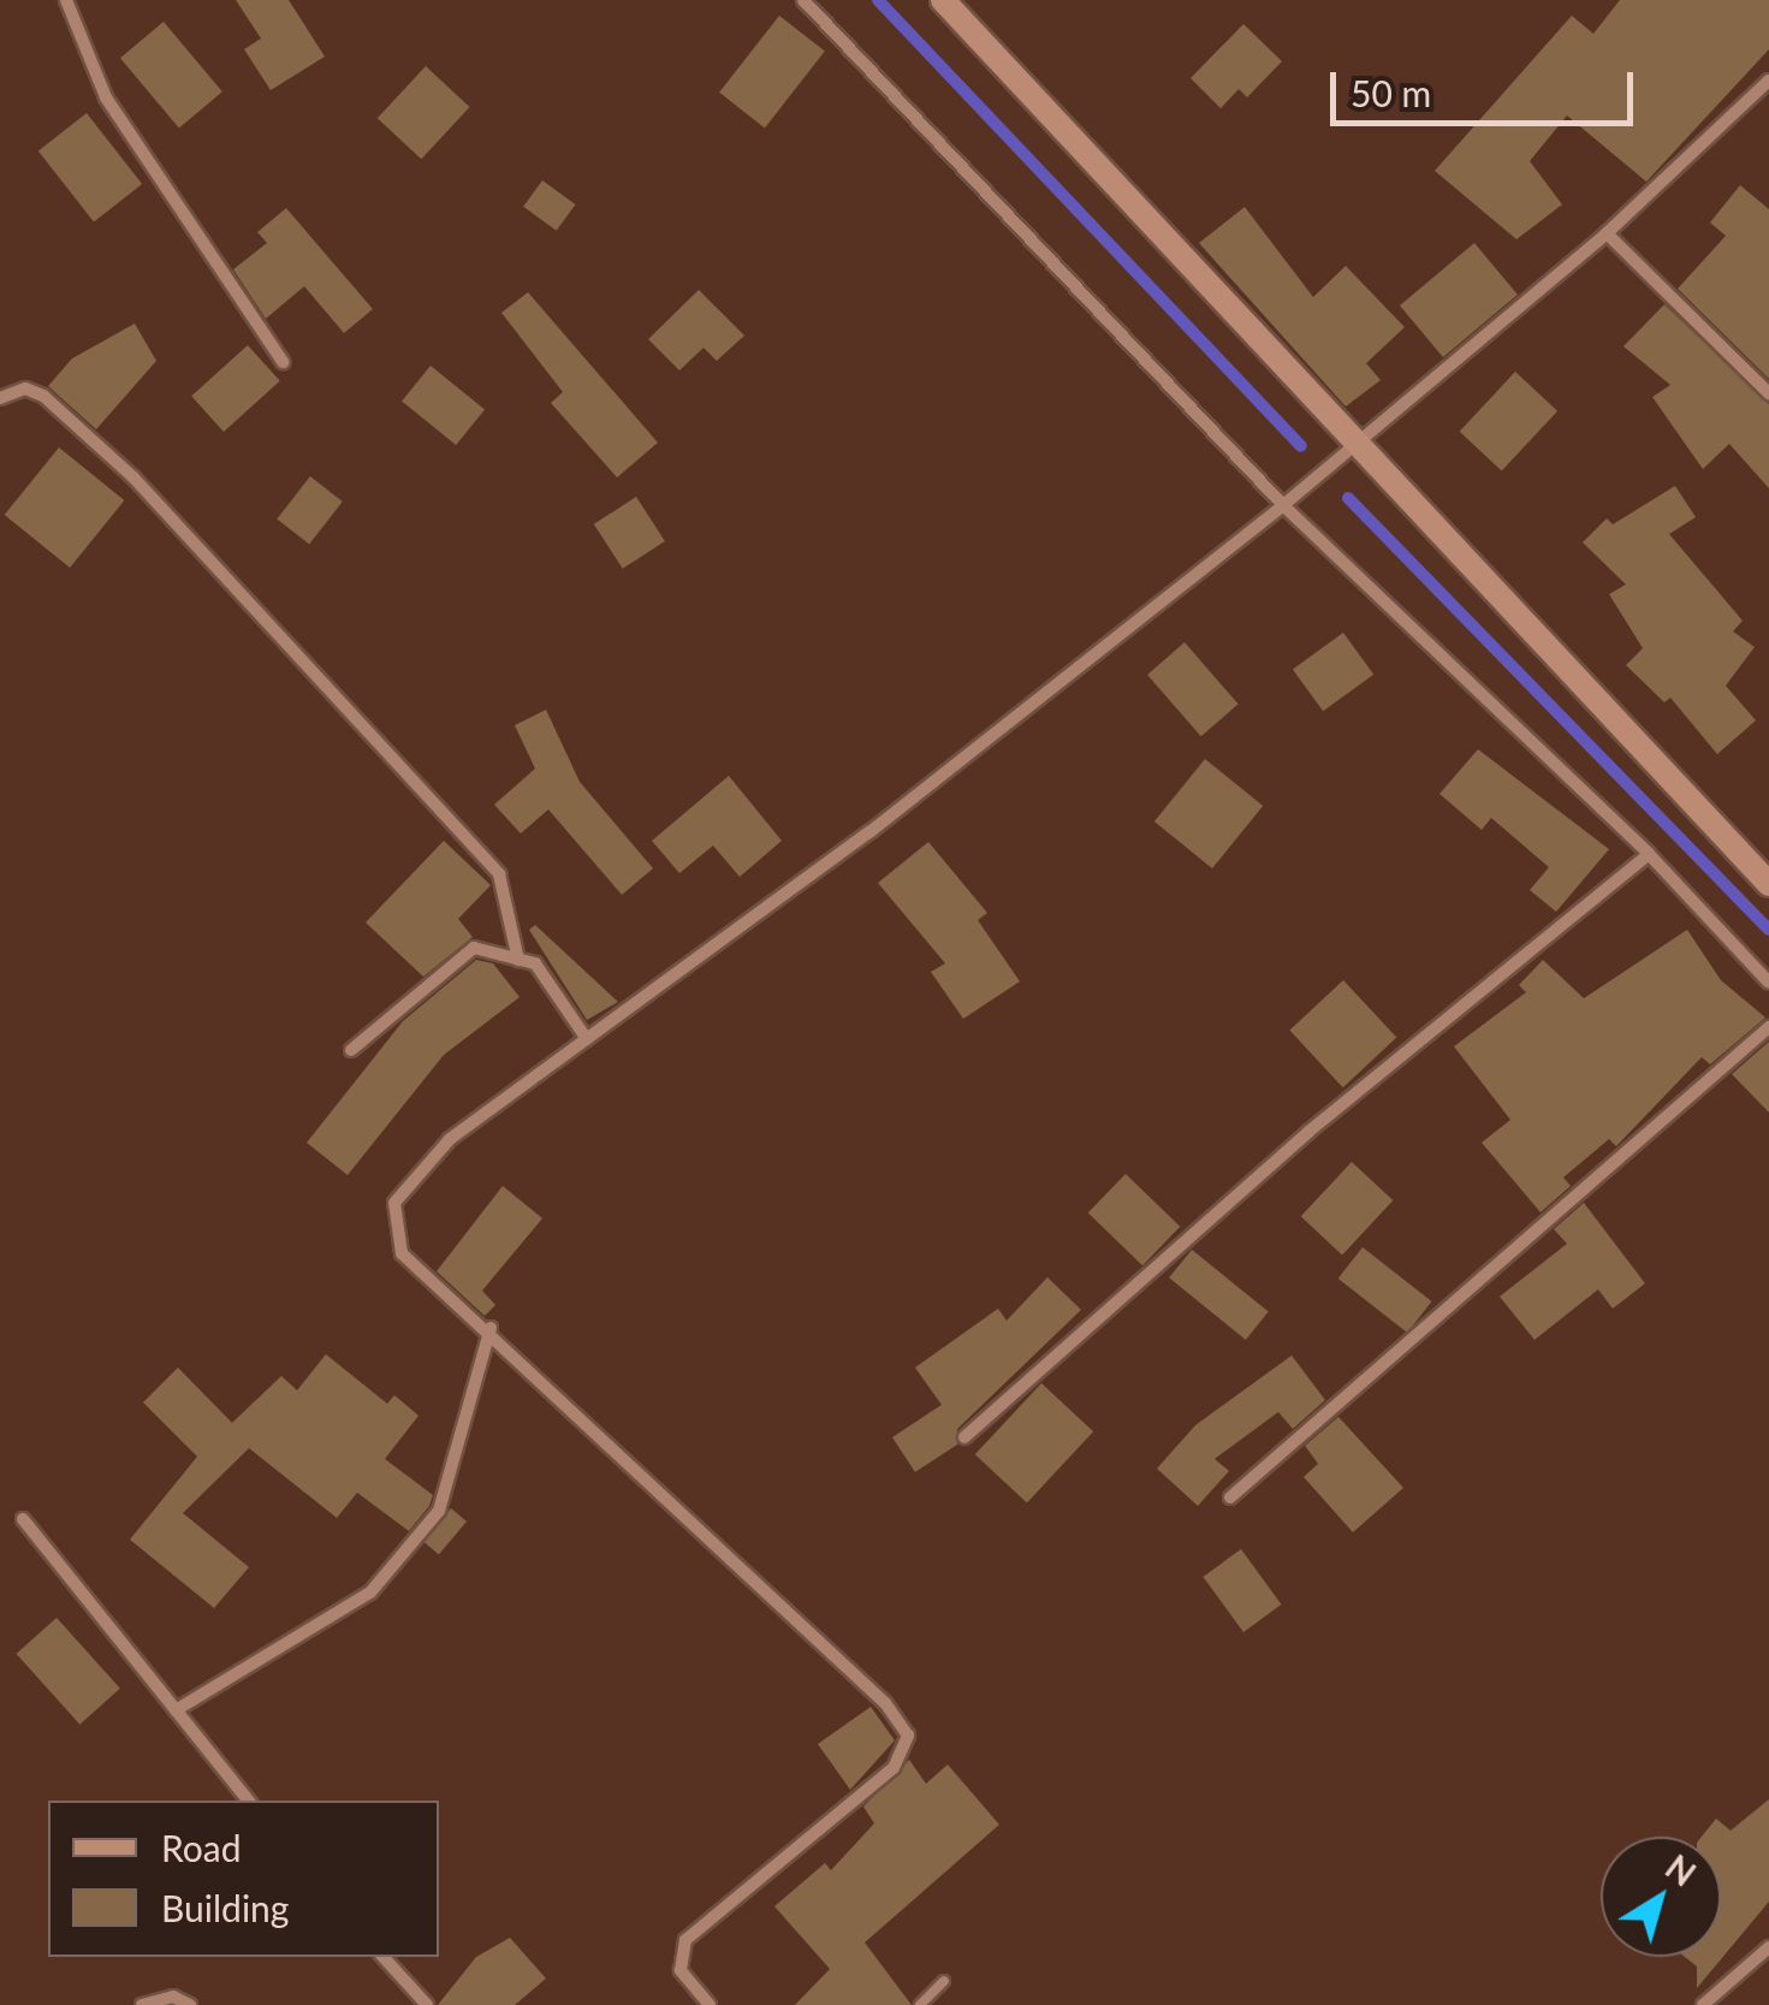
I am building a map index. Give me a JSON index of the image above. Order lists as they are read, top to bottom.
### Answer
{
  "legend": ["Road", "Building"],
  "scale_bar": "50 m",
  "north": "top right"
}
